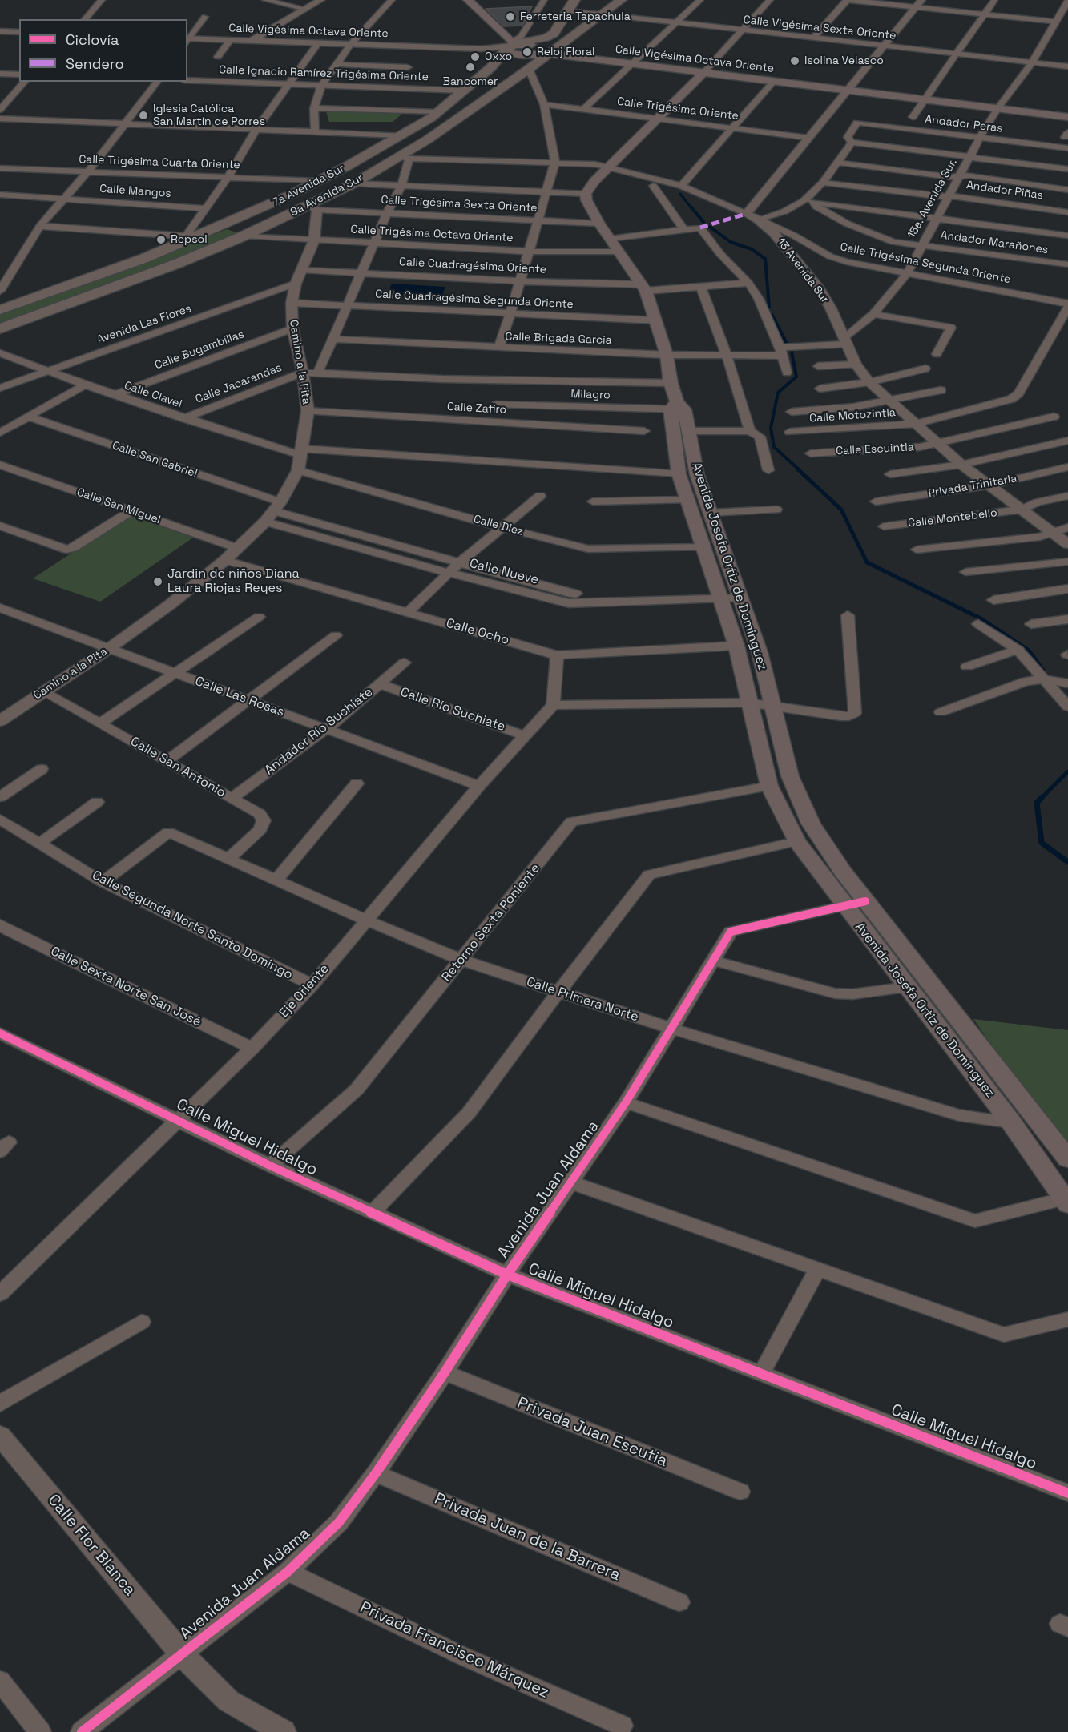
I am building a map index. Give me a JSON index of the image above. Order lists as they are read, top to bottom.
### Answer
{
  "streets": {
    "main road": [
      "Calle Vigésima Octava Oriente",
      "7a Avenida Sur",
      "9a Avenida Sur",
      "Avenida Josefa Ortiz de Domínguez"
    ],
    "street": [
      "Calle Vigésima Sexta Oriente",
      "Calle Ignacio Ramírez Trigésima Oriente",
      "Calle Trigésima Oriente",
      "Andador Peras",
      "Calle Trigésima Cuarta Oriente",
      "Andador Piñas",
      "Calle Mangos",
      "15a. Avenida Sur.",
      "Calle Trigésima Sexta Oriente",
      "Calle Trigésima Octava Oriente",
      "Andador Marañones",
      "Calle Trigésima Segunda Oriente",
      "Calle Cuadragésima Oriente",
      "13 Avenida Sur",
      "Calle Cuadragésima Segunda Oriente",
      "Avenida Las Flores",
      "Calle Brigada García",
      "Calle Bugambilias",
      "Camino a la Pita",
      "Calle Jacarandas",
      "Calle Clavel",
      "Milagro",
      "Calle Zafiro",
      "Calle Motozintla",
      "Calle Escuintla",
      "Calle San Gabriel",
      "Privada Trinitaria",
      "Calle San Miguel",
      "Calle Montebello",
      "Calle Diez",
      "Calle Nueve",
      "Calle Ocho",
      "Calle Las Rosas",
      "Calle Río Suchiate",
      "Andador Río Suchiate",
      "Calle San Antonio",
      "Retorno Sexta Poniente",
      "Calle Segunda Norte Santo Domingo",
      "Calle Sexta Norte San José",
      "Eje Oriente",
      "Calle Primera Norte",
      "Calle Miguel Hidalgo",
      "Avenida Juan Aldama",
      "Privada Juan Escutia",
      "Privada Juan de la Barrera",
      "Calle Flor Blanca",
      "Privada Francisco Márquez"
    ]
  },
  "crossings": [
    ["Calle Vigésima Sexta Oriente", "9a Avenida Sur"],
    ["Calle Vigésima Sexta Oriente", "15a. Avenida Sur."],
    ["Calle Vigésima Octava Oriente", "7a Avenida Sur"],
    ["Calle Vigésima Octava Oriente", "9a Avenida Sur"],
    ["Calle Vigésima Octava Oriente", "15a. Avenida Sur."],
    ["Calle Ignacio Ramírez Trigésima Oriente", "7a Avenida Sur"],
    ["Andador Peras", "15a. Avenida Sur."],
    ["Calle Trigésima Cuarta Oriente", "7a Avenida Sur"],
    ["Andador Piñas", "15a. Avenida Sur."],
    ["9a Avenida Sur", "Calle Trigésima Sexta Oriente"],
    ["9a Avenida Sur", "Calle Trigésima Octava Oriente"],
    ["9a Avenida Sur", "Camino a la Pita"],
    ["15a. Avenida Sur.", "Andador Marañones"],
    ["15a. Avenida Sur.", "Calle Trigésima Segunda Oriente"],
    ["15a. Avenida Sur.", "13 Avenida Sur"],
    ["15a. Avenida Sur.", "Calle Brigada García"],
    ["Calle Trigésima Sexta Oriente", "Camino a la Pita"],
    ["Calle Trigésima Sexta Oriente", "Avenida Josefa Ortiz de Domínguez"],
    ["Calle Trigésima Octava Oriente", "Camino a la Pita"],
    ["Calle Trigésima Octava Oriente", "Avenida Josefa Ortiz de Domínguez"],
    ["Calle Trigésima Segunda Oriente", "13 Avenida Sur"],
    ["Calle Trigésima Segunda Oriente", "Calle Motozintla"],
    ["Calle Cuadragésima Oriente", "Camino a la Pita"],
    ["Calle Cuadragésima Oriente", "Avenida Josefa Ortiz de Domínguez"],
    ["13 Avenida Sur", "Calle Brigada García"],
    ["13 Avenida Sur", "Calle Motozintla"],
    ["13 Avenida Sur", "Calle Escuintla"],
    ["13 Avenida Sur", "Privada Trinitaria"],
    ["13 Avenida Sur", "Calle Montebello"],
    ["Calle Cuadragésima Segunda Oriente", "Camino a la Pita"],
    ["Calle Cuadragésima Segunda Oriente", "Avenida Josefa Ortiz de Domínguez"],
    ["Avenida Las Flores", "Camino a la Pita"],
    ["Avenida Las Flores", "Calle Clavel"],
    ["Calle Brigada García", "Avenida Josefa Ortiz de Domínguez"],
    ["Calle Bugambilias", "Camino a la Pita"],
    ["Calle Bugambilias", "Calle Clavel"],
    ["Camino a la Pita", "Calle Jacarandas"],
    ["Camino a la Pita", "Calle Clavel"],
    ["Camino a la Pita", "Calle Zafiro"],
    ["Camino a la Pita", "Calle San Gabriel"],
    ["Camino a la Pita", "Calle San Miguel"],
    ["Camino a la Pita", "Calle Diez"],
    ["Camino a la Pita", "Calle Nueve"],
    ["Camino a la Pita", "Calle Ocho"],
    ["Camino a la Pita", "Calle Las Rosas"],
    ["Camino a la Pita", "Calle San Antonio"],
    ["Calle Jacarandas", "Calle Clavel"],
    ["Calle Clavel", "Avenida Josefa Ortiz de Domínguez"],
    ["Milagro", "Avenida Josefa Ortiz de Domínguez"],
    ["Calle San Gabriel", "Calle Nueve"],
    ["Calle Diez", "Avenida Josefa Ortiz de Domínguez"],
    ["Avenida Josefa Ortiz de Domínguez", "Calle Nueve"],
    ["Avenida Josefa Ortiz de Domínguez", "Calle Ocho"],
    ["Avenida Josefa Ortiz de Domínguez", "Retorno Sexta Poniente"],
    ["Avenida Josefa Ortiz de Domínguez", "Calle Primera Norte"],
    ["Avenida Josefa Ortiz de Domínguez", "Avenida Juan Aldama"],
    ["Calle Las Rosas", "Andador Río Suchiate"],
    ["Calle Las Rosas", "Eje Oriente"],
    ["Calle Río Suchiate", "Andador Río Suchiate"],
    ["Calle Río Suchiate", "Eje Oriente"],
    ["Andador Río Suchiate", "Calle San Antonio"],
    ["Calle San Antonio", "Calle Primera Norte"],
    ["Retorno Sexta Poniente", "Calle Primera Norte"],
    ["Retorno Sexta Poniente", "Calle Miguel Hidalgo"],
    ["Calle Segunda Norte Santo Domingo", "Eje Oriente"],
    ["Calle Segunda Norte Santo Domingo", "Calle Primera Norte"],
    ["Calle Sexta Norte San José", "Eje Oriente"],
    ["Eje Oriente", "Calle Primera Norte"],
    ["Eje Oriente", "Calle Miguel Hidalgo"],
    ["Calle Primera Norte", "Avenida Juan Aldama"],
    ["Calle Miguel Hidalgo", "Avenida Juan Aldama"],
    ["Avenida Juan Aldama", "Privada Juan Escutia"],
    ["Avenida Juan Aldama", "Privada Juan de la Barrera"],
    ["Avenida Juan Aldama", "Calle Flor Blanca"],
    ["Avenida Juan Aldama", "Privada Francisco Márquez"]
  ],
  "places": [
    "Ferreteria Tapachula",
    "Reloj Floral",
    "Oxxo",
    "Isolina Velasco",
    "Bancomer",
    "Iglesia Católica San Martín de Porres",
    "Repsol",
    "Jardin de niños Diana Laura Riojas Reyes"
  ],
  "legend": ["Ciclovía", "Sendero"]
}
